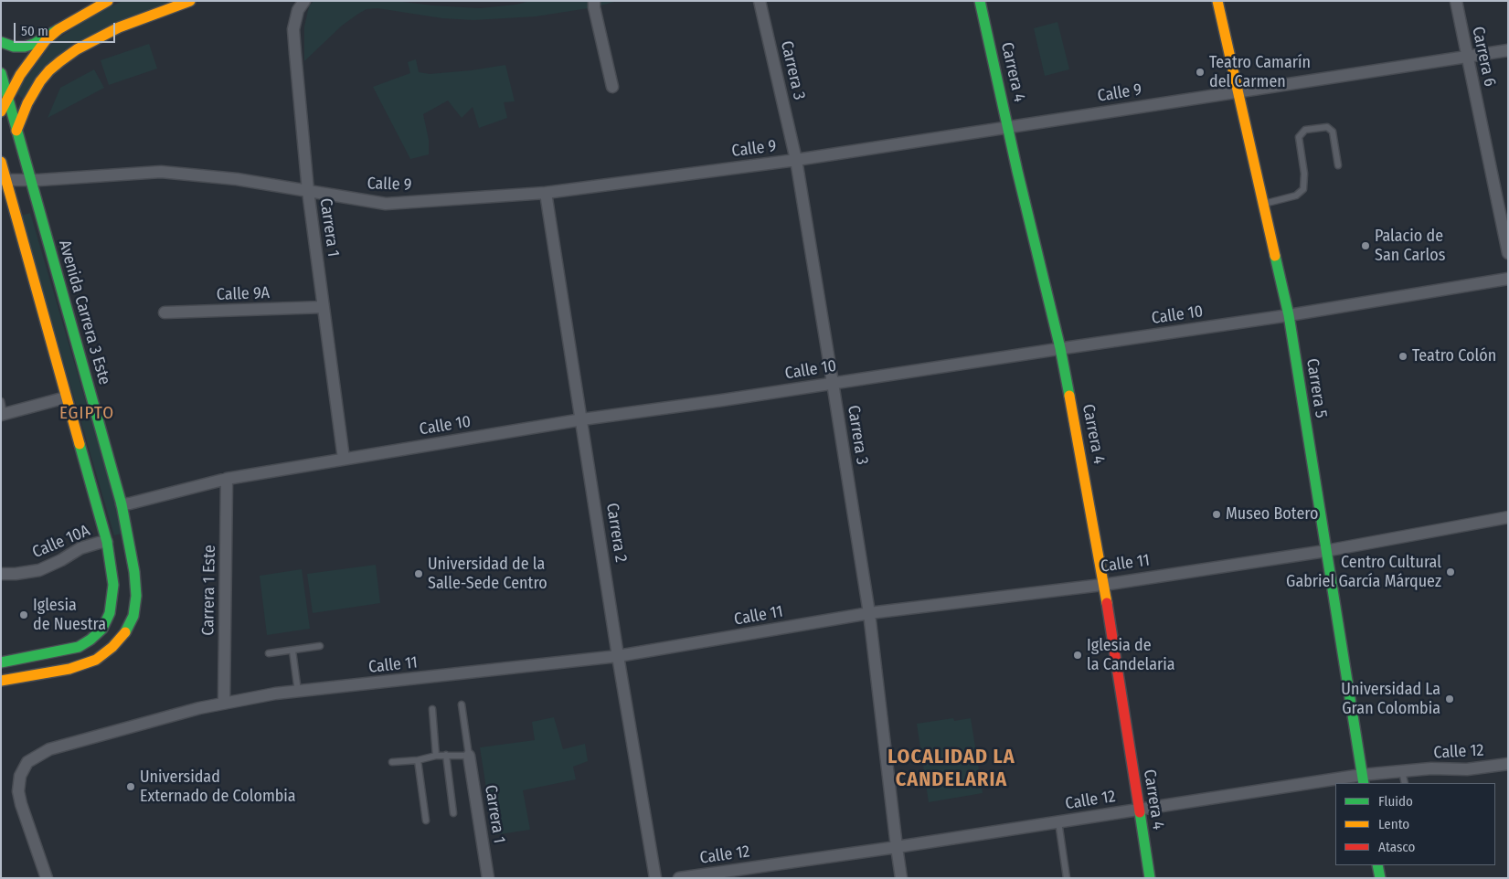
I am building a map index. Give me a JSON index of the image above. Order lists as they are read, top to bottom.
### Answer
{
  "streets": {
    "street": [
      "Carrera 6",
      "Carrera 3",
      "Carrera 4",
      "Calle 9",
      "Carrera 1",
      "Calle 9A",
      "Avenida Carrera 3 Este",
      "Calle 10",
      "Carrera 5",
      "Carrera 2",
      "Calle 10A",
      "Calle 11",
      "Carrera 1 Este",
      "Calle 12"
    ]
  },
  "crossings": [
    ["Carrera 6", "Calle 9"],
    ["Carrera 3", "Calle 9"],
    ["Carrera 3", "Calle 10"],
    ["Carrera 3", "Calle 11"],
    ["Carrera 3", "Calle 12"],
    ["Carrera 4", "Calle 9"],
    ["Carrera 4", "Calle 10"],
    ["Carrera 4", "Calle 11"],
    ["Carrera 4", "Calle 12"],
    ["Calle 9", "Carrera 1"],
    ["Calle 9", "Avenida Carrera 3 Este"],
    ["Calle 9", "Carrera 5"],
    ["Calle 9", "Carrera 2"],
    ["Carrera 1", "Calle 9A"],
    ["Carrera 1", "Calle 10"],
    ["Avenida Carrera 3 Este", "Calle 10"],
    ["Calle 10", "Carrera 5"],
    ["Calle 10", "Carrera 2"],
    ["Calle 10", "Carrera 1 Este"],
    ["Carrera 5", "Calle 11"],
    ["Carrera 5", "Calle 12"],
    ["Carrera 2", "Calle 11"],
    ["Calle 11", "Carrera 1 Este"]
  ],
  "districts": ["EGIPTO", "LOCALIDAD LA CANDELARIA"],
  "places": [
    "Teatro Camarín del Carmen",
    "Palacio de San Carlos",
    "Teatro Colón",
    "Museo Botero",
    "Centro Cultural Gabriel García Márquez",
    "Universidad de la Salle-Sede Centro",
    "Iglesia de Nuestra",
    "Iglesia de la Candelaria",
    "Universidad La Gran Colombia",
    "Universidad Externado de Colombia"
  ],
  "legend": ["Fluido", "Lento", "Atasco"],
  "scale_bar": "50 m"
}
